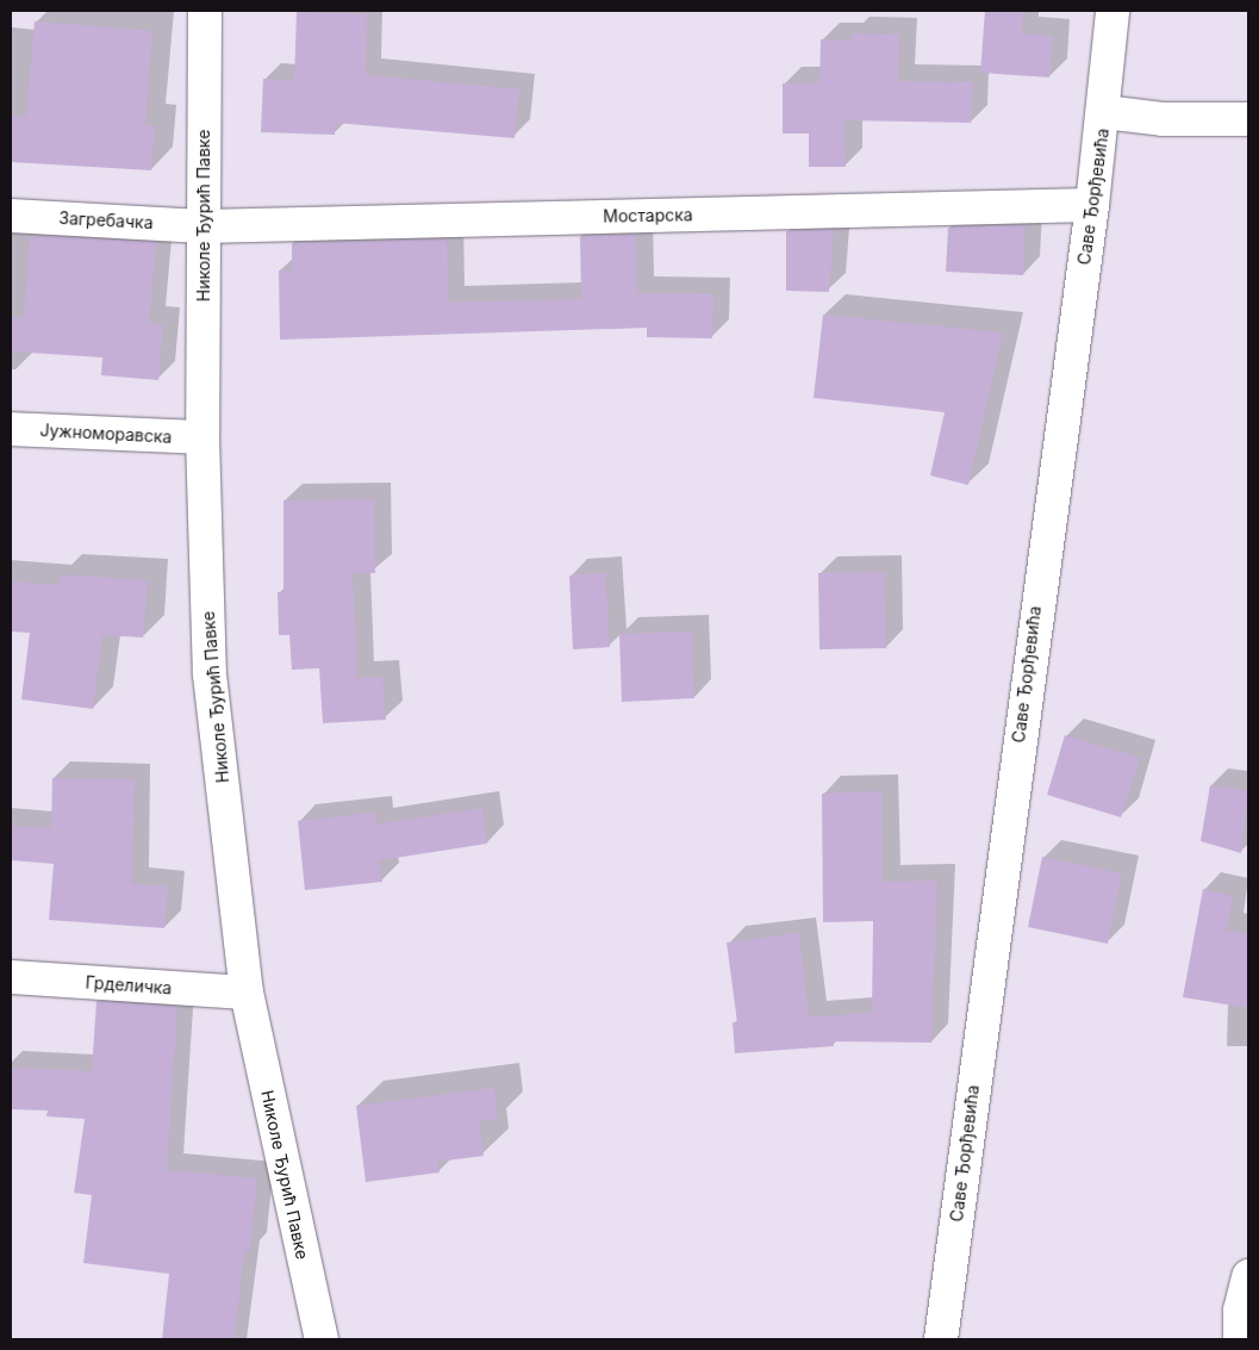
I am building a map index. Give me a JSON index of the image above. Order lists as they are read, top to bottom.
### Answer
{
  "streets": {
    "street": [
      "Саве Ђорђевића",
      "Николе Ђурић Павке",
      "Мостарска",
      "Загребачка",
      "Јужноморавска",
      "Грделичка"
    ]
  },
  "crossings": [
    ["Саве Ђорђевића", "Мостарска"],
    ["Николе Ђурић Павке", "Мостарска"],
    ["Николе Ђурић Павке", "Загребачка"],
    ["Николе Ђурић Павке", "Јужноморавска"],
    ["Николе Ђурић Павке", "Грделичка"],
    ["Мостарска", "Загребачка"]
  ]
}
